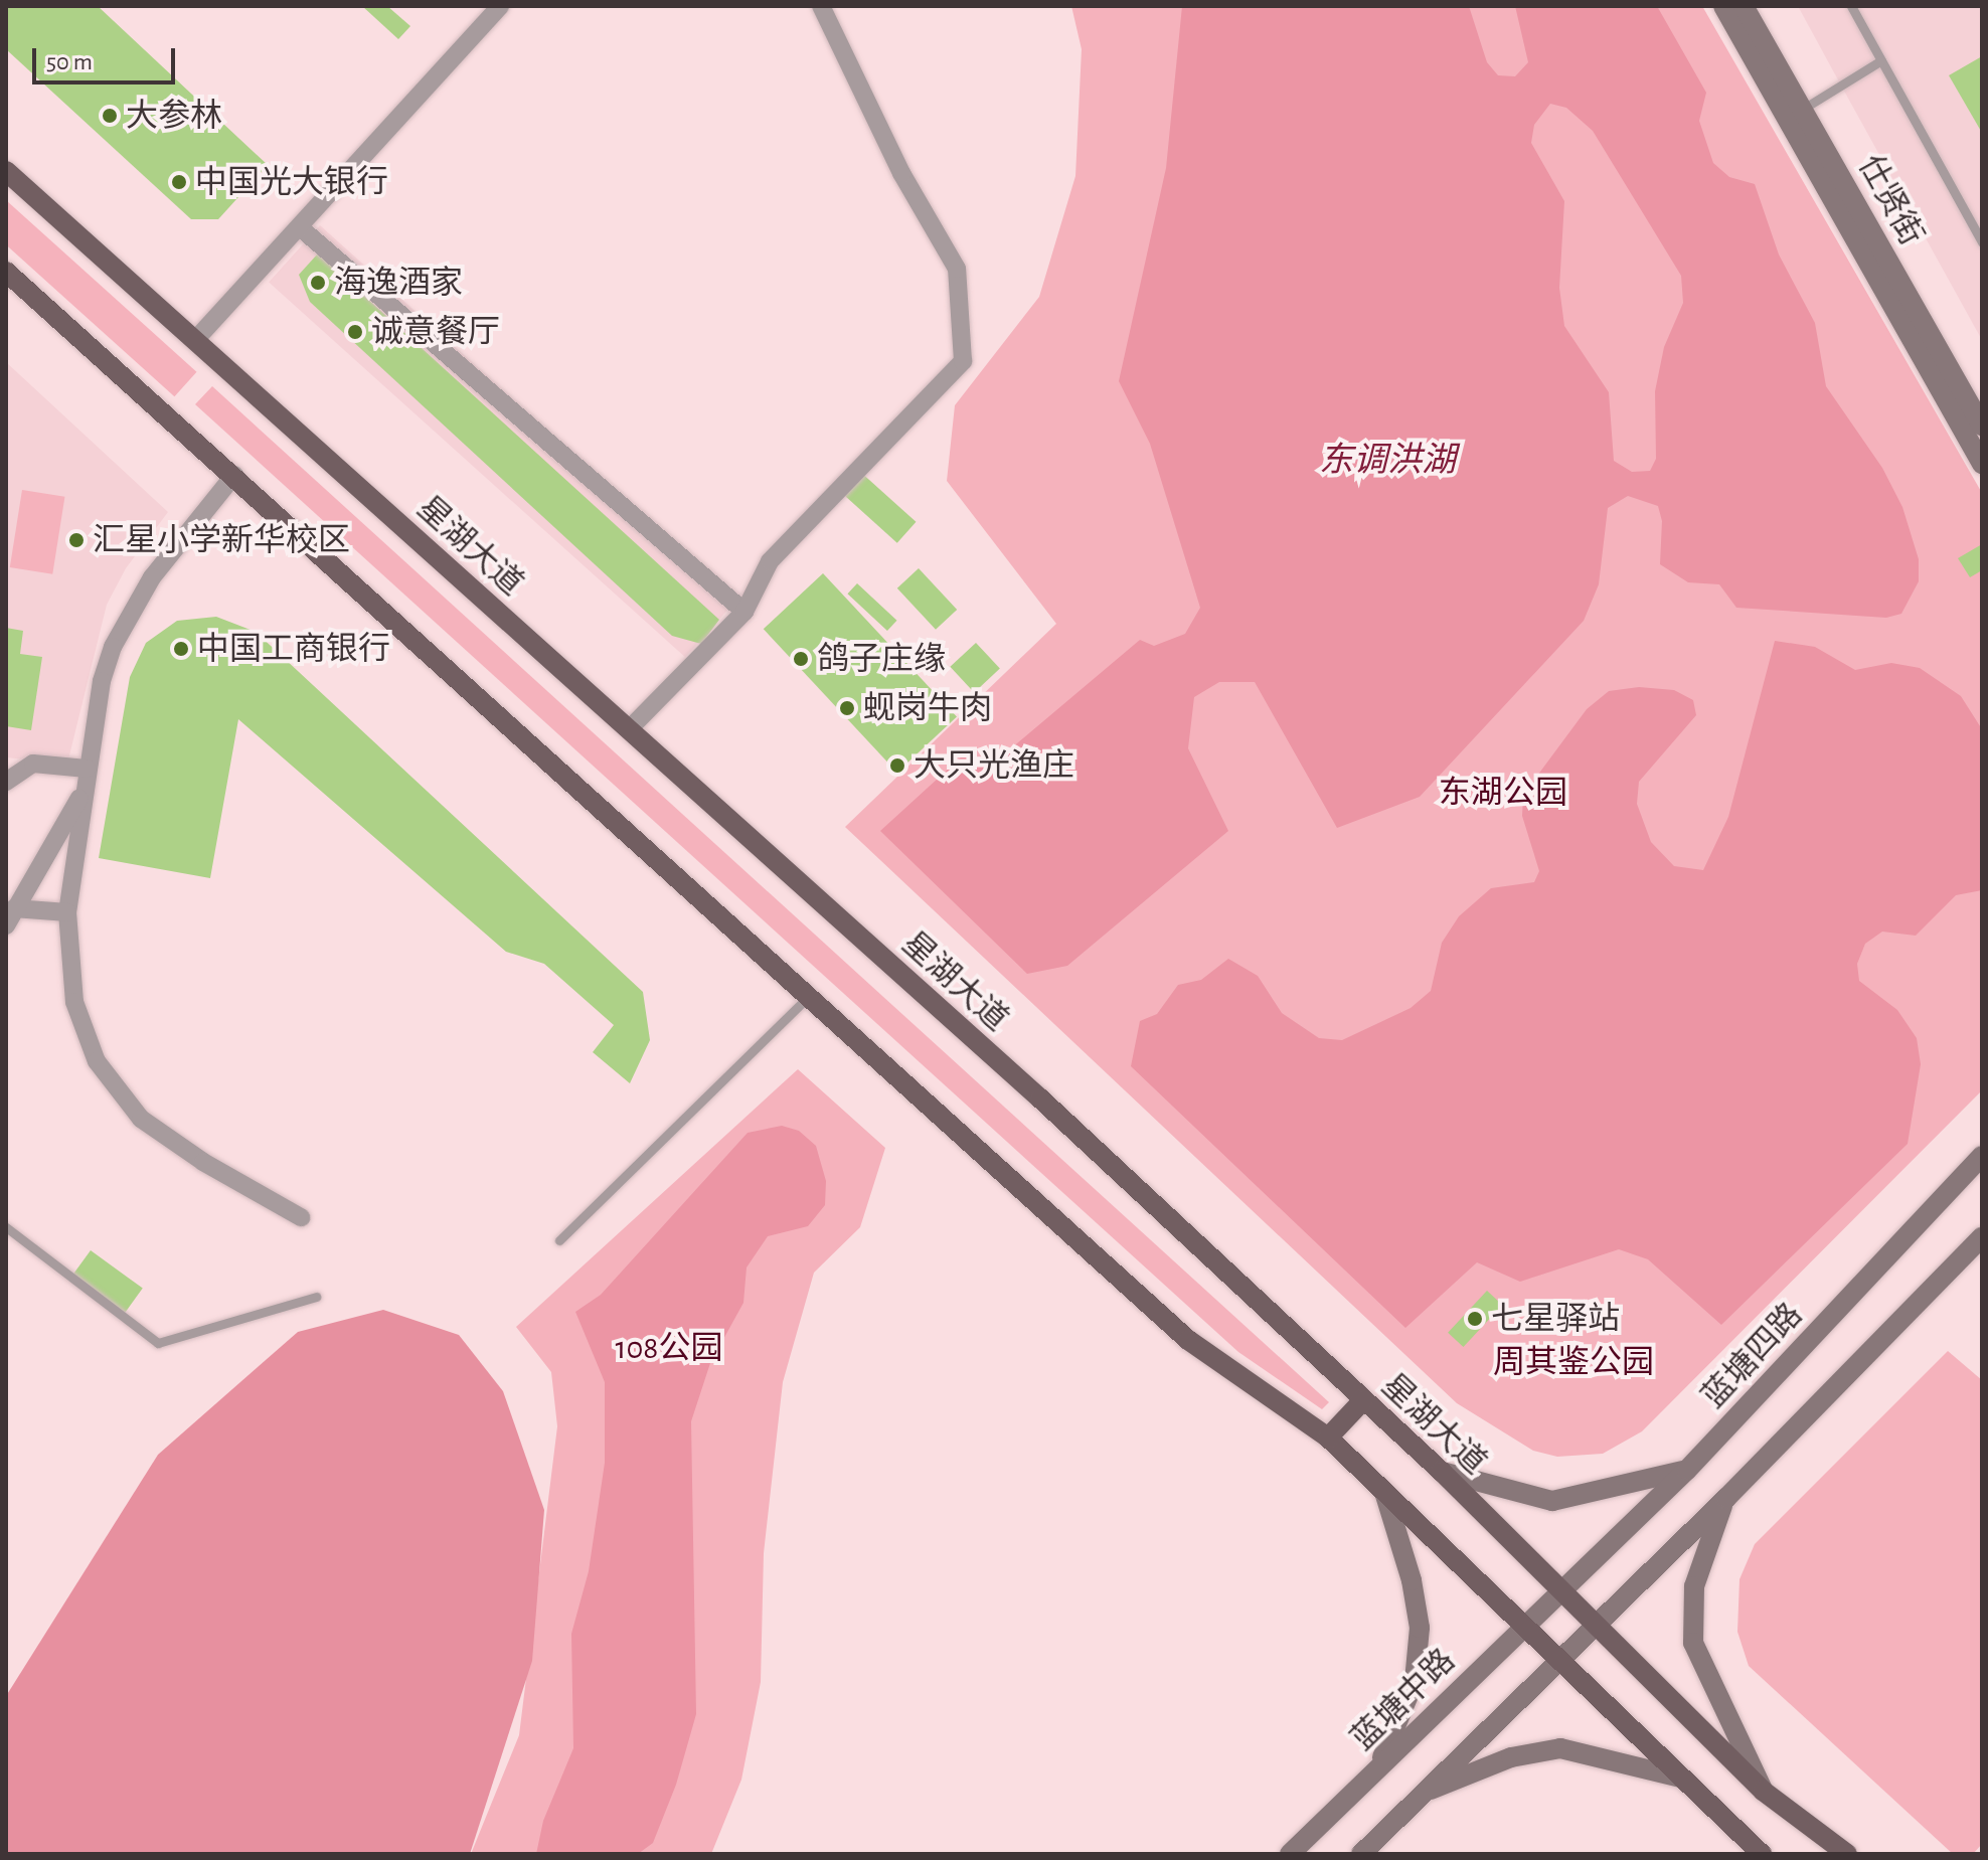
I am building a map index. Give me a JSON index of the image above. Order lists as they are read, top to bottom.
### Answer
{
  "streets": {
    "main road": [
      "仕贤街",
      "星湖大道",
      "蓝塘四路",
      "蓝塘中路"
    ]
  },
  "crossings": [
    ["星湖大道", "蓝塘四路"],
    ["星湖大道", "蓝塘中路"],
    ["蓝塘四路", "蓝塘中路"]
  ],
  "water": ["东调洪湖"],
  "parks": ["东湖公园", "108公园", "周其鉴公园"],
  "places": [
    "大参林",
    "中国光大银行",
    "海逸酒家",
    "诚意餐厅",
    "汇星小学新华校区",
    "中国工商银行",
    "鸽子庄缘",
    "蚬岗牛肉",
    "大只光渔庄",
    "七星驿站"
  ],
  "scale_bar": "50 m"
}
